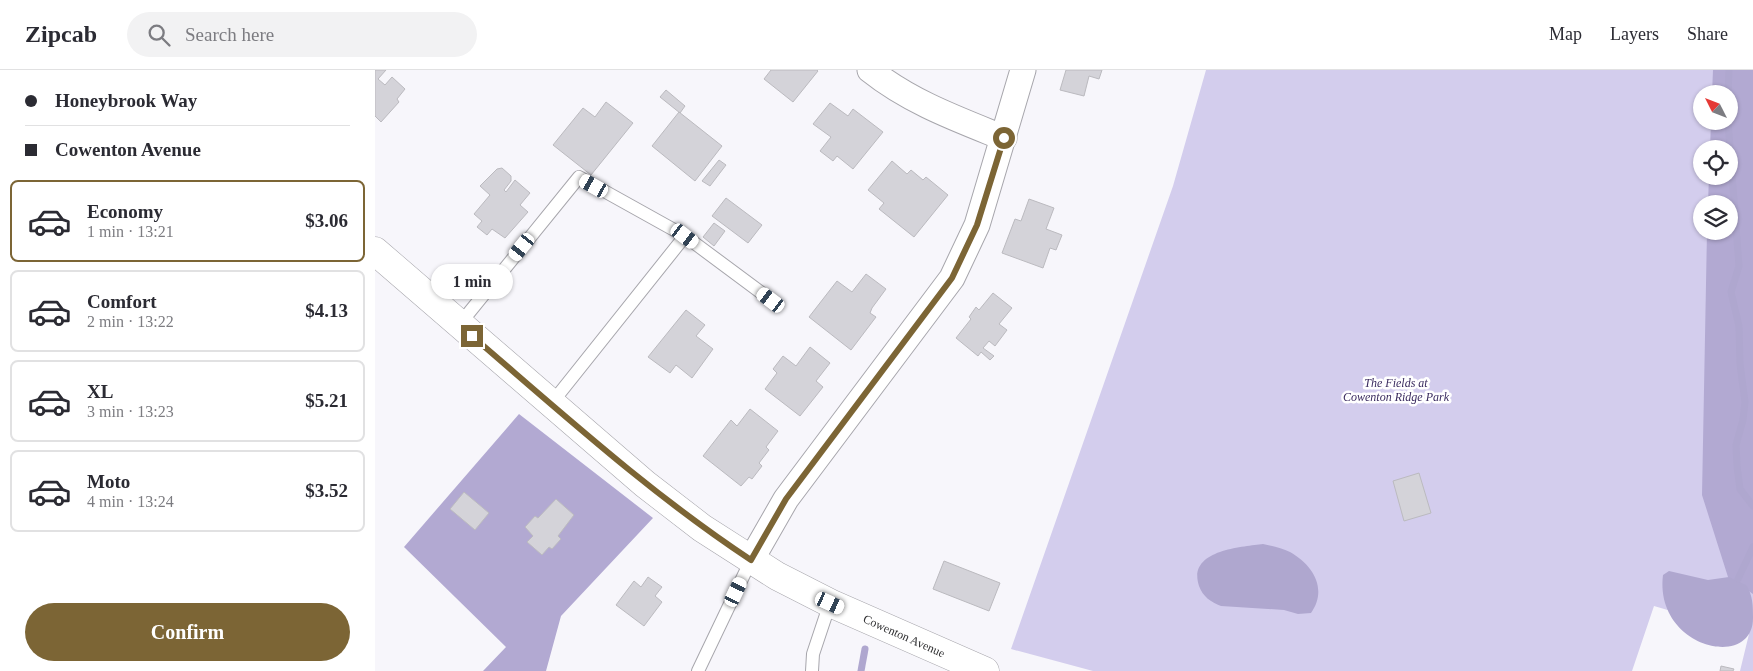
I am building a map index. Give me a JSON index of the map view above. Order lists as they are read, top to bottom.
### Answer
{
  "streets": {
    "street": ["Cowenton Avenue"]
  },
  "parks": ["The Fields at Cowenton Ridge Park"],
  "north": "top left",
  "page": {
    "header": "Zipcab",
    "search": "Search here",
    "nav": ["Map", "Layers", "Share"],
    "banner": ["Honeybrook Way", "Cowenton Avenue"],
    "list": [
      {
        "name": "Economy",
        "note": "1 min · 13:21",
        "value": "$3.06"
      },
      {
        "name": "Comfort",
        "note": "2 min · 13:22",
        "value": "$4.13"
      },
      {
        "name": "XL",
        "note": "3 min · 13:23",
        "value": "$5.21"
      },
      {
        "name": "Moto",
        "note": "4 min · 13:24",
        "value": "$3.52"
      }
    ],
    "bubble": "1 min",
    "buttons": "Confirm"
  }
}
